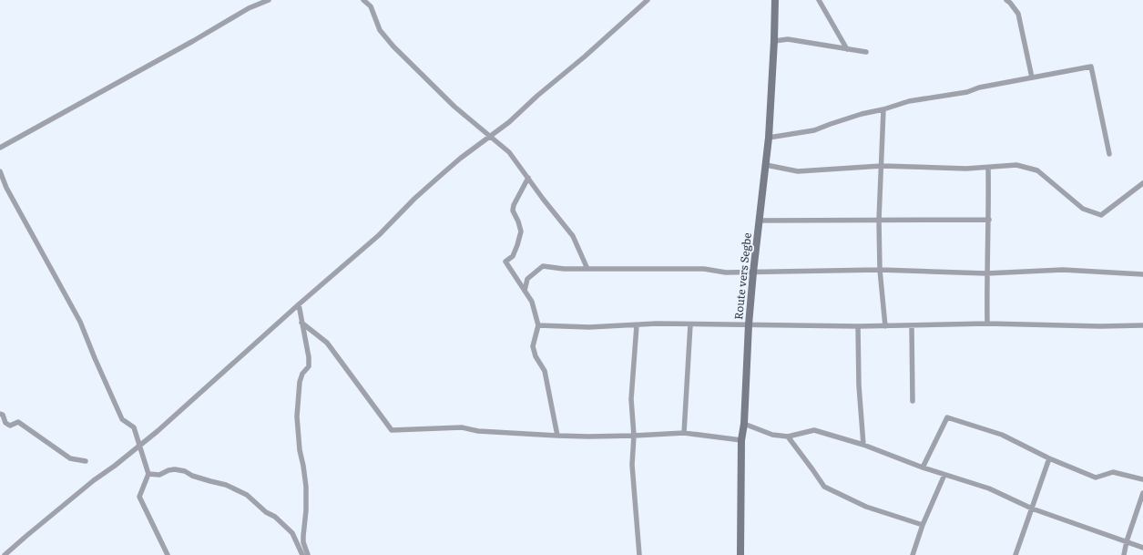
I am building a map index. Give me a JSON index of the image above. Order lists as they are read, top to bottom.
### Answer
{
  "streets": {
    "main road": ["Route vers Segbe"]
  }
}
